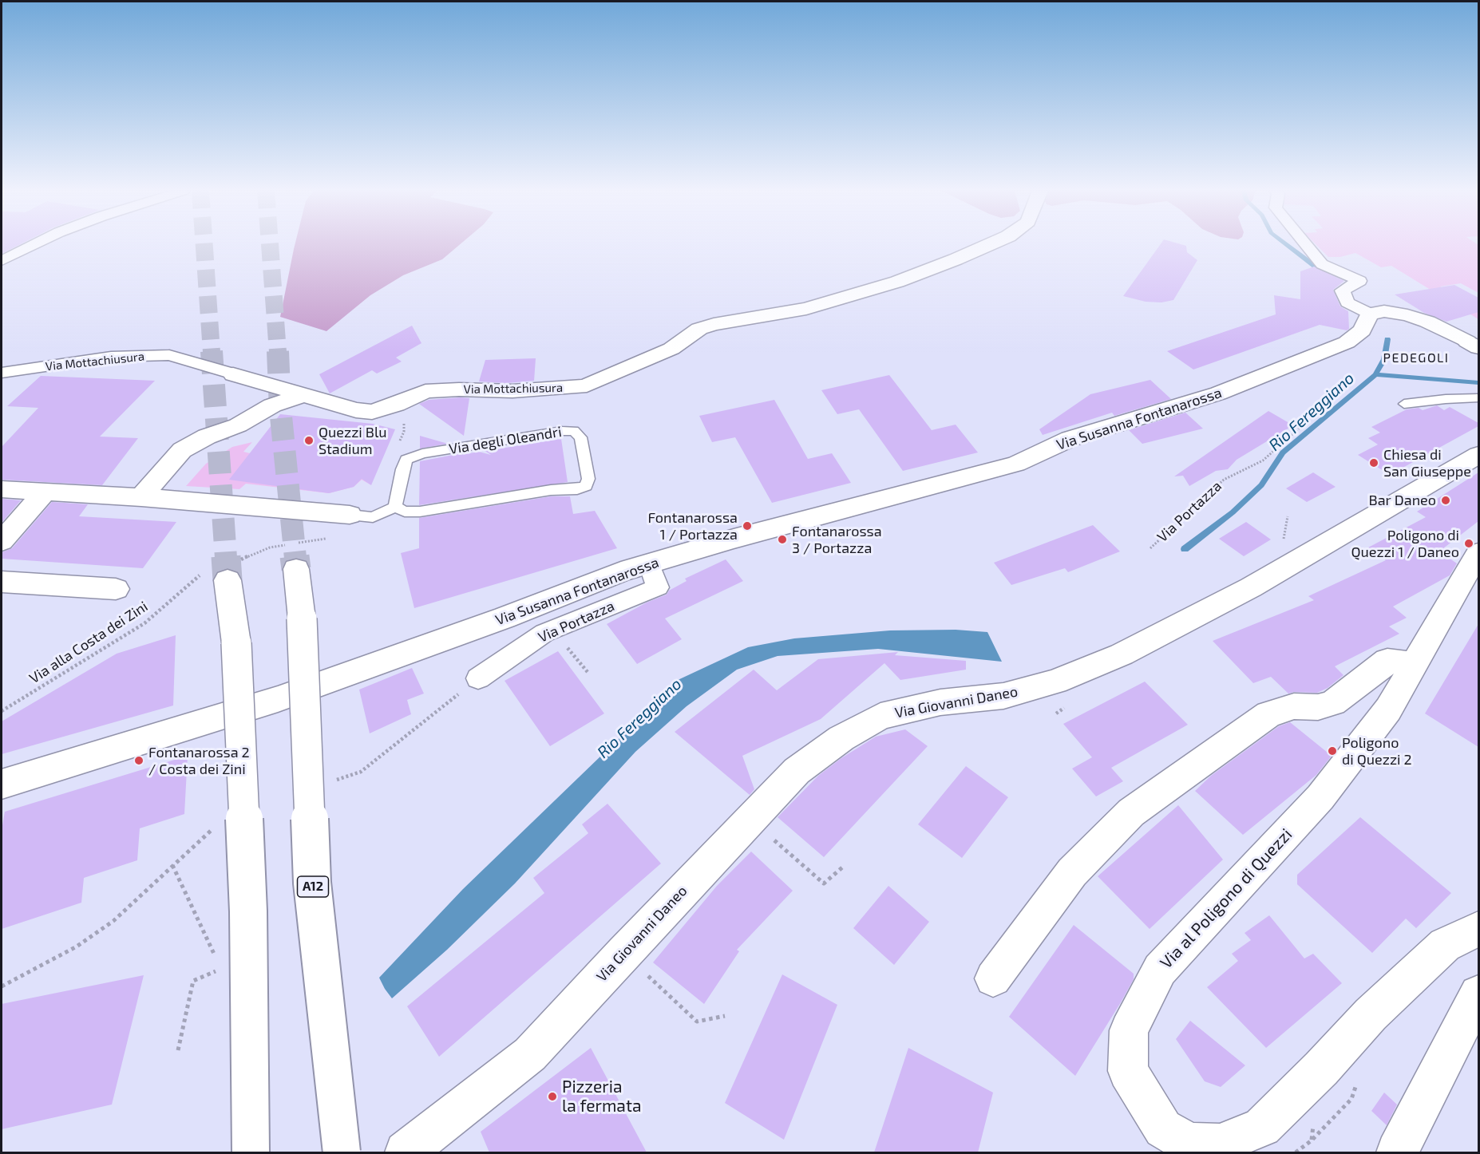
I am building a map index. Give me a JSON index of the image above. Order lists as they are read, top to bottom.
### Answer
{
  "streets": {
    "main road": [
      "Via Mottachiusura",
      "Via Susanna Fontanarossa",
      "Via Giovanni Daneo",
      "A12",
      "Via al Poligono di Quezzi"
    ],
    "street": ["Via Portazza"],
    "lane": ["Via degli Oleandri"],
    "path": ["Via alla Costa dei Zini"]
  },
  "crossings": [
    ["Via Susanna Fontanarossa", "Via Portazza"],
    ["Via alla Costa dei Zini", "A12"]
  ],
  "districts": ["PEDEGOLI"],
  "water": ["Rio Fereggiano"],
  "places": [
    "Quezzi Blu Stadium",
    "Chiesa di San Giuseppe",
    "Bar Daneo",
    "Fontanarossa 1 / Portazza",
    "Fontanarossa 3 / Portazza",
    "Poligono di Quezzi 1 / Daneo",
    "Poligono di Quezzi 2",
    "Fontanarossa 2 / Costa dei Zini",
    "Pizzeria la fermata"
  ]
}
